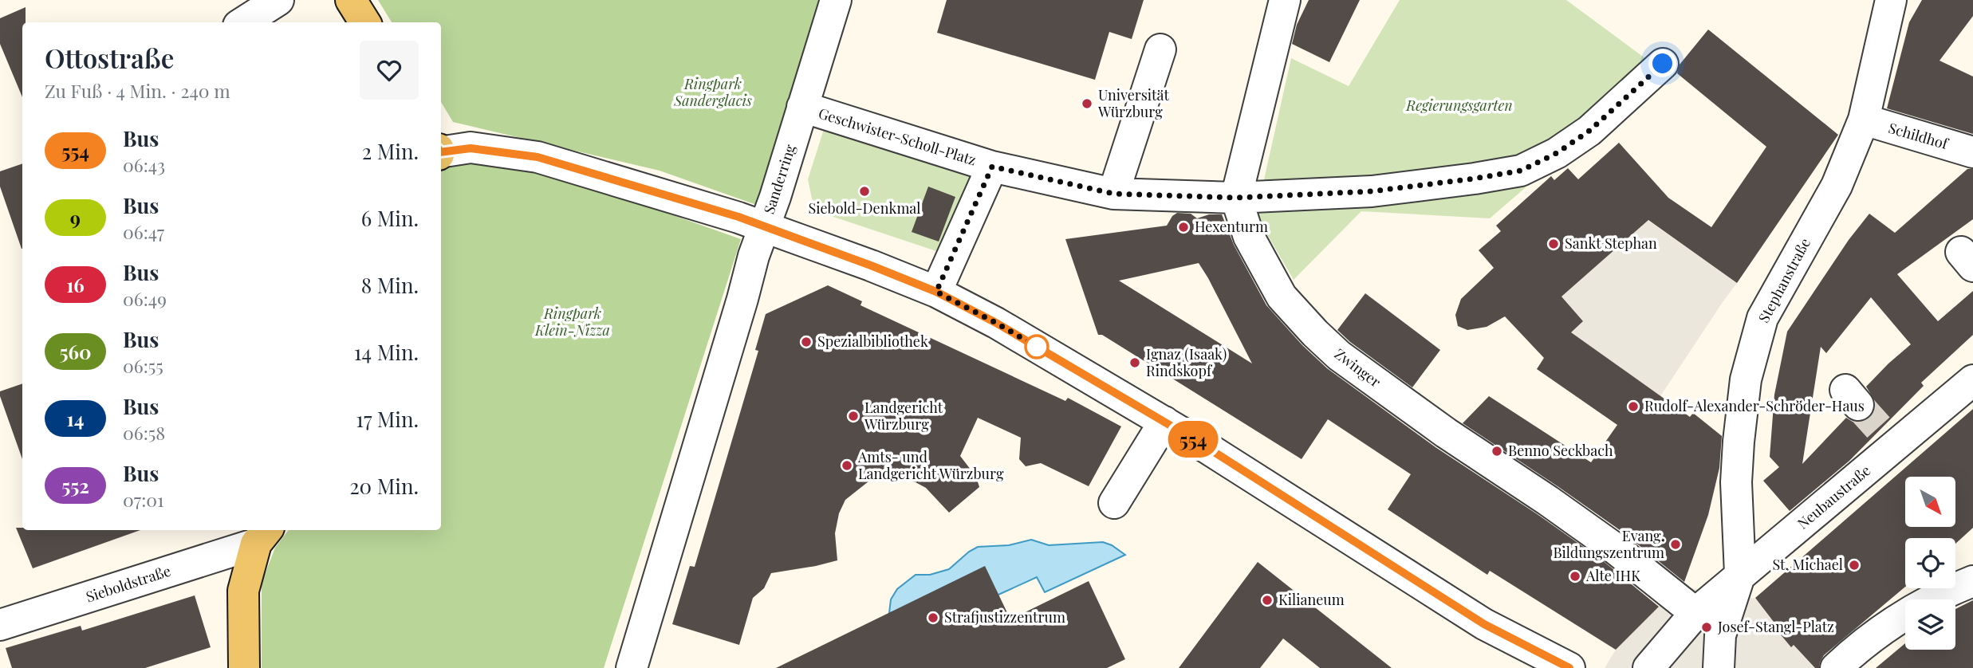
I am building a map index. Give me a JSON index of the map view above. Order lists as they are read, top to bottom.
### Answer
{
  "streets": {
    "street": [
      "Schildhof",
      "Geschwister-Scholl-Platz",
      "Sanderring",
      "Stephanstraße",
      "Zwinger",
      "Neubaustraße",
      "Sieboldstraße"
    ]
  },
  "crossings": [
    ["Schildhof", "Stephanstraße"],
    ["Geschwister-Scholl-Platz", "Sanderring"],
    ["Geschwister-Scholl-Platz", "Zwinger"],
    ["Stephanstraße", "Neubaustraße"],
    ["Zwinger", "Neubaustraße"]
  ],
  "parks": ["Ringpark Sanderglacis", "Regierungsgarten", "Ringpark Klein-Nizza"],
  "places": [
    "Universität Würzburg",
    "Siebold-Denkmal",
    "Hexenturm",
    "Sankt Stephan",
    "Spezialbibliothek",
    "Ignaz (Isaak) Rindskopf",
    "Rudolf-Alexander-Schröder-Haus",
    "Landgericht Würzburg",
    "Benno Seckbach",
    "Amts- und Landgericht Würzburg",
    "Evang. Bildungszentrum",
    "St. Michael",
    "Alte IHK",
    "Kilianeum",
    "Strafjustizzentrum",
    "Josef-Stangl-Platz"
  ],
  "lines": ["bus line 554"],
  "north": "bottom right",
  "page": {
    "on_map": "554",
    "heading": ["Ottostraße", "Zu Fuß · 4 Min. · 240 m"],
    "list": [
      {
        "mark": "554",
        "name": "Bus",
        "note": "06:43",
        "value": "2 Min."
      },
      {
        "mark": "9",
        "name": "Bus",
        "note": "06:47",
        "value": "6 Min."
      },
      {
        "mark": "16",
        "name": "Bus",
        "note": "06:49",
        "value": "8 Min."
      },
      {
        "mark": "560",
        "name": "Bus",
        "note": "06:55",
        "value": "14 Min."
      },
      {
        "mark": "14",
        "name": "Bus",
        "note": "06:58",
        "value": "17 Min."
      },
      {
        "mark": "552",
        "name": "Bus",
        "note": "07:01",
        "value": "20 Min."
      }
    ]
  }
}
